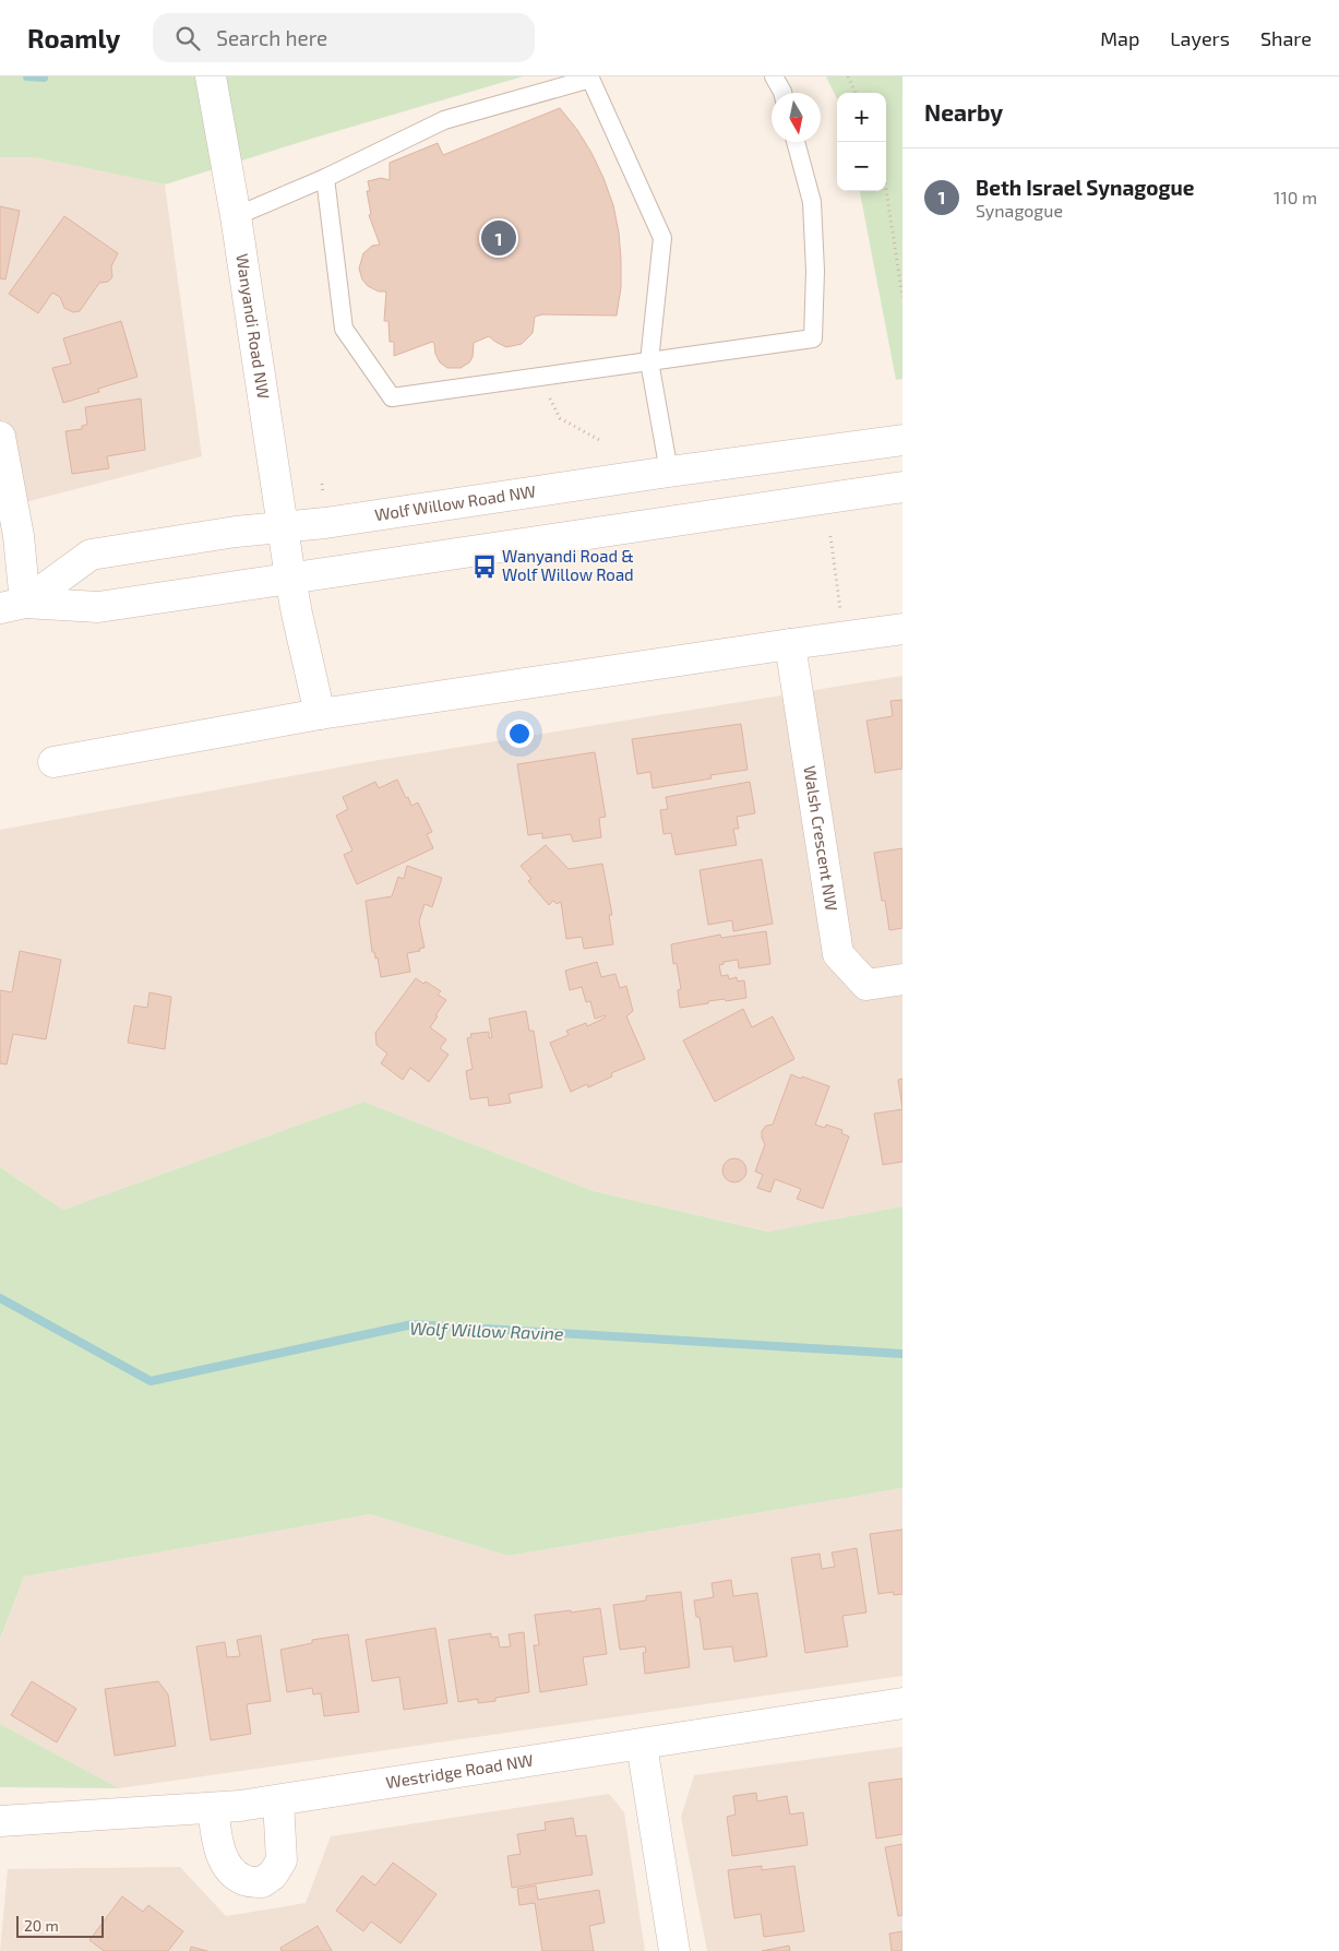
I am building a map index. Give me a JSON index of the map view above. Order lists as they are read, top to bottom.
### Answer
{
  "streets": {
    "street": [
      "Wanyandi Road NW",
      "Wolf Willow Road NW",
      "Walsh Crescent NW",
      "Westridge Road NW"
    ]
  },
  "crossings": [
    ["Wanyandi Road NW", "Wolf Willow Road NW"]
  ],
  "water": ["Wolf Willow Ravine"],
  "places": {
    "bus stop": ["Wanyandi Road & Wolf Willow Road"]
  },
  "scale_bar": "20 m",
  "north": "bottom",
  "page": {
    "header": "Roamly",
    "search": "Search here",
    "nav": ["Map", "Layers", "Share"],
    "heading": "Nearby",
    "map_buttons": ["+", "−"],
    "list": [
      {
        "mark": "1",
        "name": "Beth Israel Synagogue",
        "note": "Synagogue",
        "value": "110 m"
      }
    ],
    "pins": "1",
    "scale": "20 m"
  }
}
